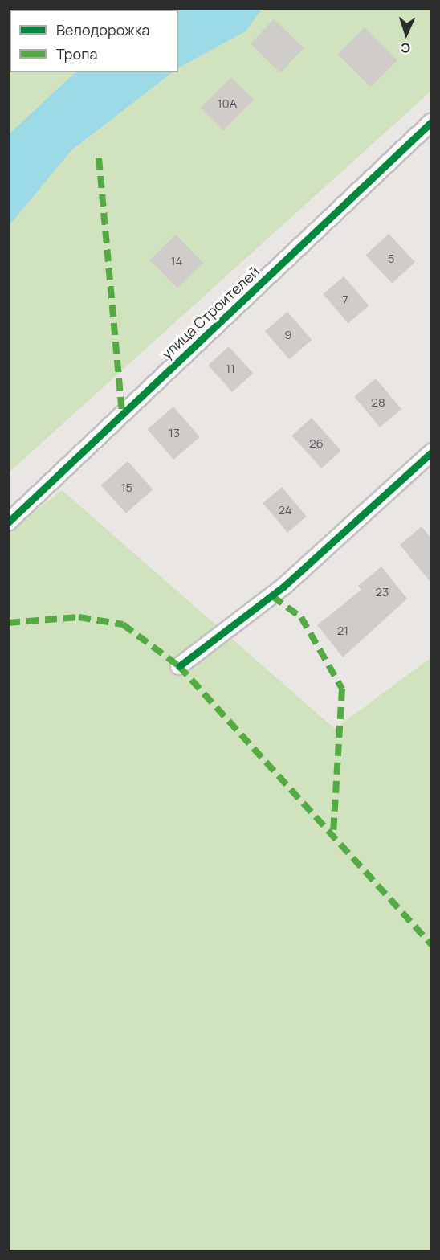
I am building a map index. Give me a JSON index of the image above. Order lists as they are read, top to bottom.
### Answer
{
  "streets": {
    "street": ["улица Строителей"]
  },
  "house_numbers": [
    "10А",
    "5",
    "14",
    "7",
    "9",
    "11",
    "28",
    "13",
    "26",
    "15",
    "24",
    "23",
    "21"
  ],
  "legend": ["Велодорожка", "Тропа"],
  "north": "bottom"
}
